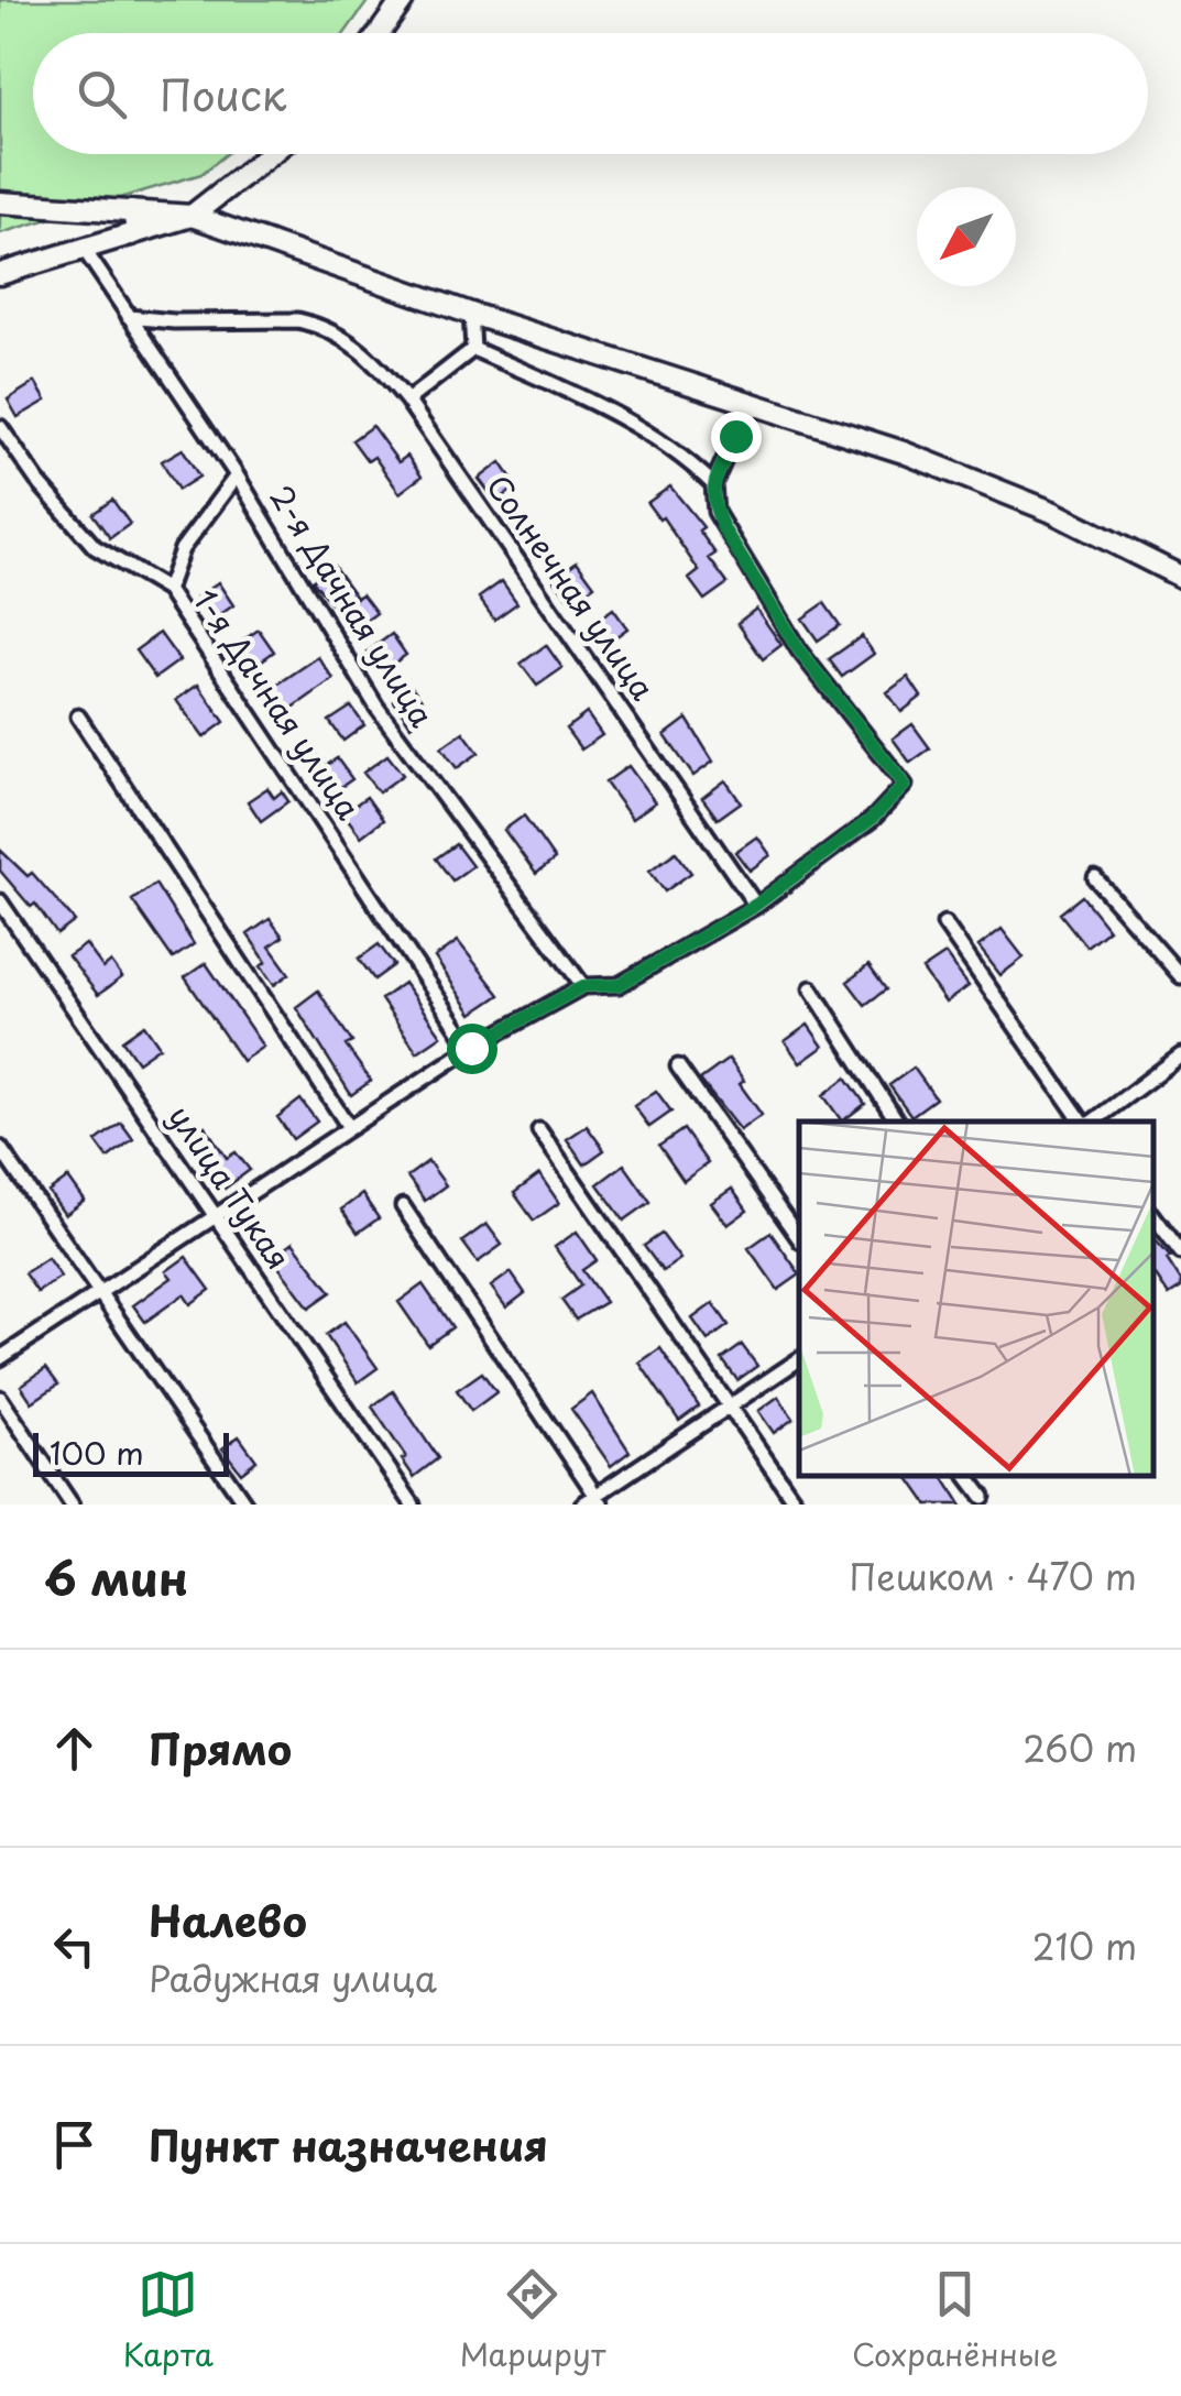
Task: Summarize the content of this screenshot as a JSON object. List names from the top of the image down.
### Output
{
  "streets": {
    "street": [
      "Солнечная улица",
      "2-я Дачная улица",
      "1-я Дачная улица",
      "улица Тукая"
    ]
  },
  "crossings": [
    ["Солнечная улица", "2-я Дачная улица"]
  ],
  "scale_bar": "100 m",
  "north": "bottom left",
  "page": {
    "search": "Поиск",
    "scale": "100 m",
    "heading": ["6 мин", "Пешком · 470 m"],
    "list": [
      ["Прямо", "260 m"],
      ["Налево", "Радужная улица", "210 m"],
      "Пункт назначения"
    ],
    "nav": ["Карта", "Маршрут", "Сохранённые"]
  }
}
